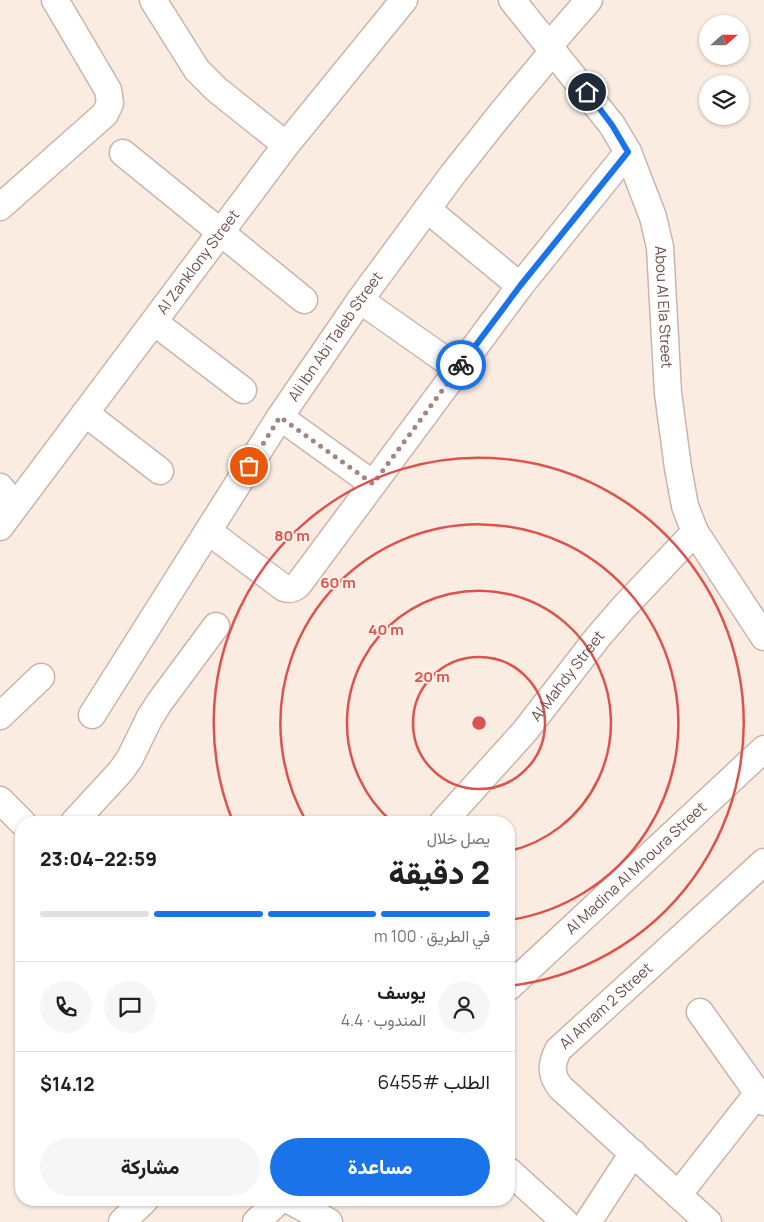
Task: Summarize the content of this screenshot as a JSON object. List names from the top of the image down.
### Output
{
  "streets": {
    "street": [
      "Al Zanklony Street",
      "Abou Al Ela Street",
      "Ali Ibn Abi Taleb Street",
      "Al Mahdy Street",
      "Al Madina Al Mnoura Street",
      "Al Ahram 2 Street"
    ]
  },
  "crossings": [
    ["Abou Al Ela Street", "Ali Ibn Abi Taleb Street"],
    ["Abou Al Ela Street", "Al Mahdy Street"]
  ],
  "north": "right",
  "page": {
    "heading": ["2 دقيقة", "يصل خلال", "22:59–23:04"],
    "panel": [
      "يوسف",
      "المندوب · 4.4",
      "الطلب #6455",
      "$14.12"
    ],
    "bar": "في الطريق · 100 m",
    "buttons": ["مساعدة", "مشاركة"]
  },
  "rings": [
    "80 m",
    "60 m",
    "40 m",
    "20 m"
  ]
}
